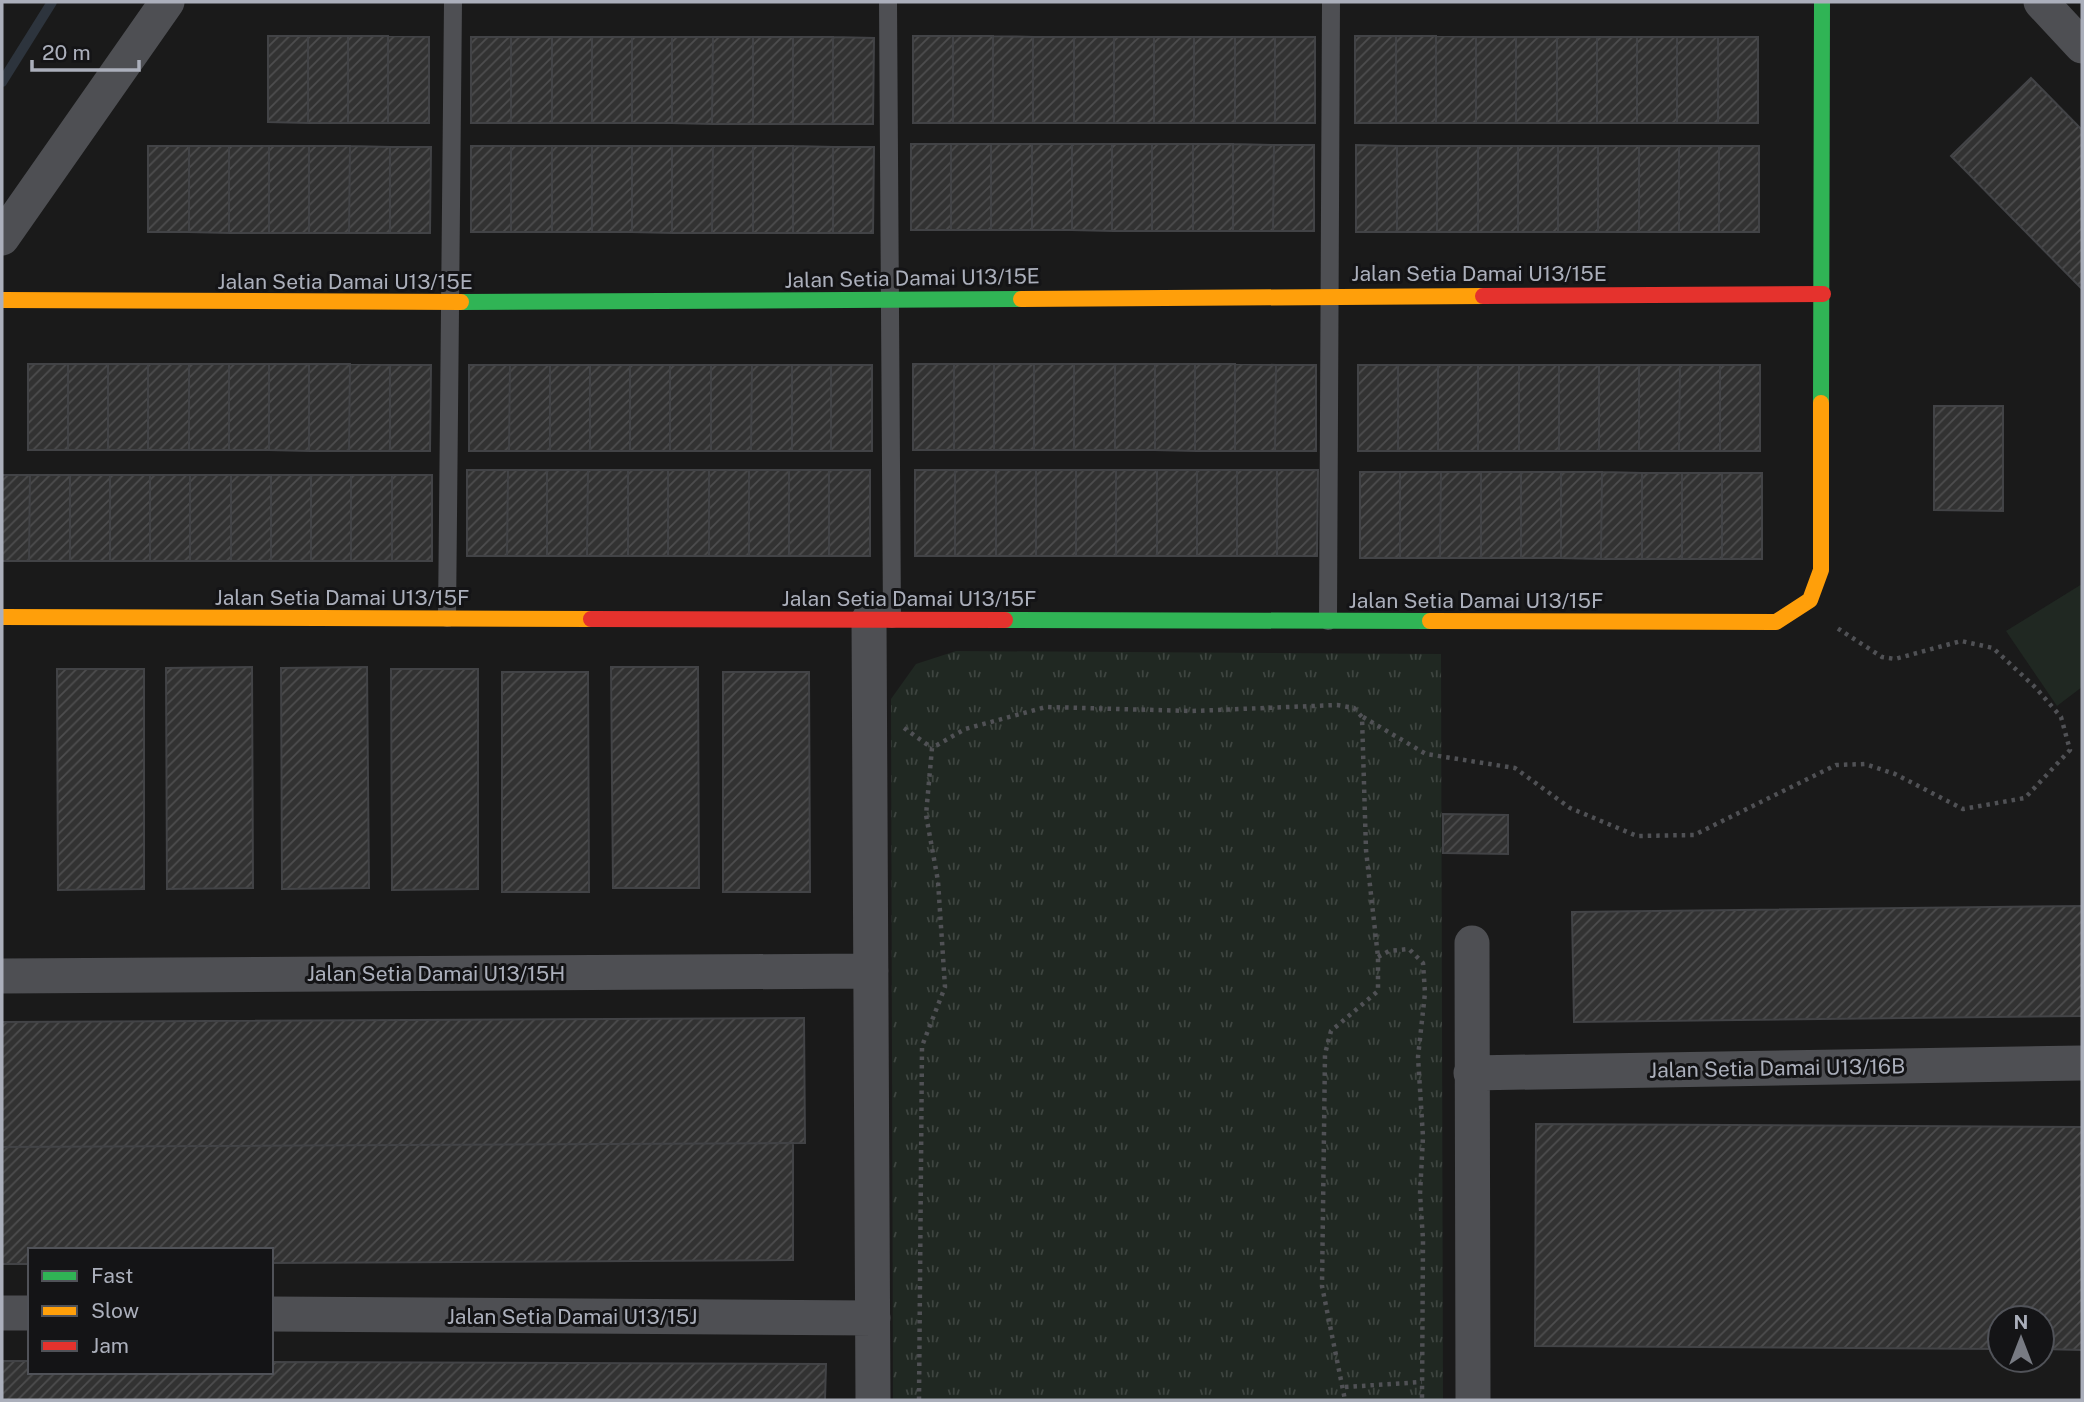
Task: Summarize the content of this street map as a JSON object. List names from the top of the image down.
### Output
{
  "streets": {
    "street": [
      "Jalan Setia Damai U13/15E",
      "Jalan Setia Damai U13/15F",
      "Jalan Setia Damai U13/15H",
      "Jalan Setia Damai U13/16B",
      "Jalan Setia Damai U13/15J"
    ]
  },
  "legend": ["Fast", "Slow", "Jam"],
  "scale_bar": "20 m",
  "north": "top"
}
